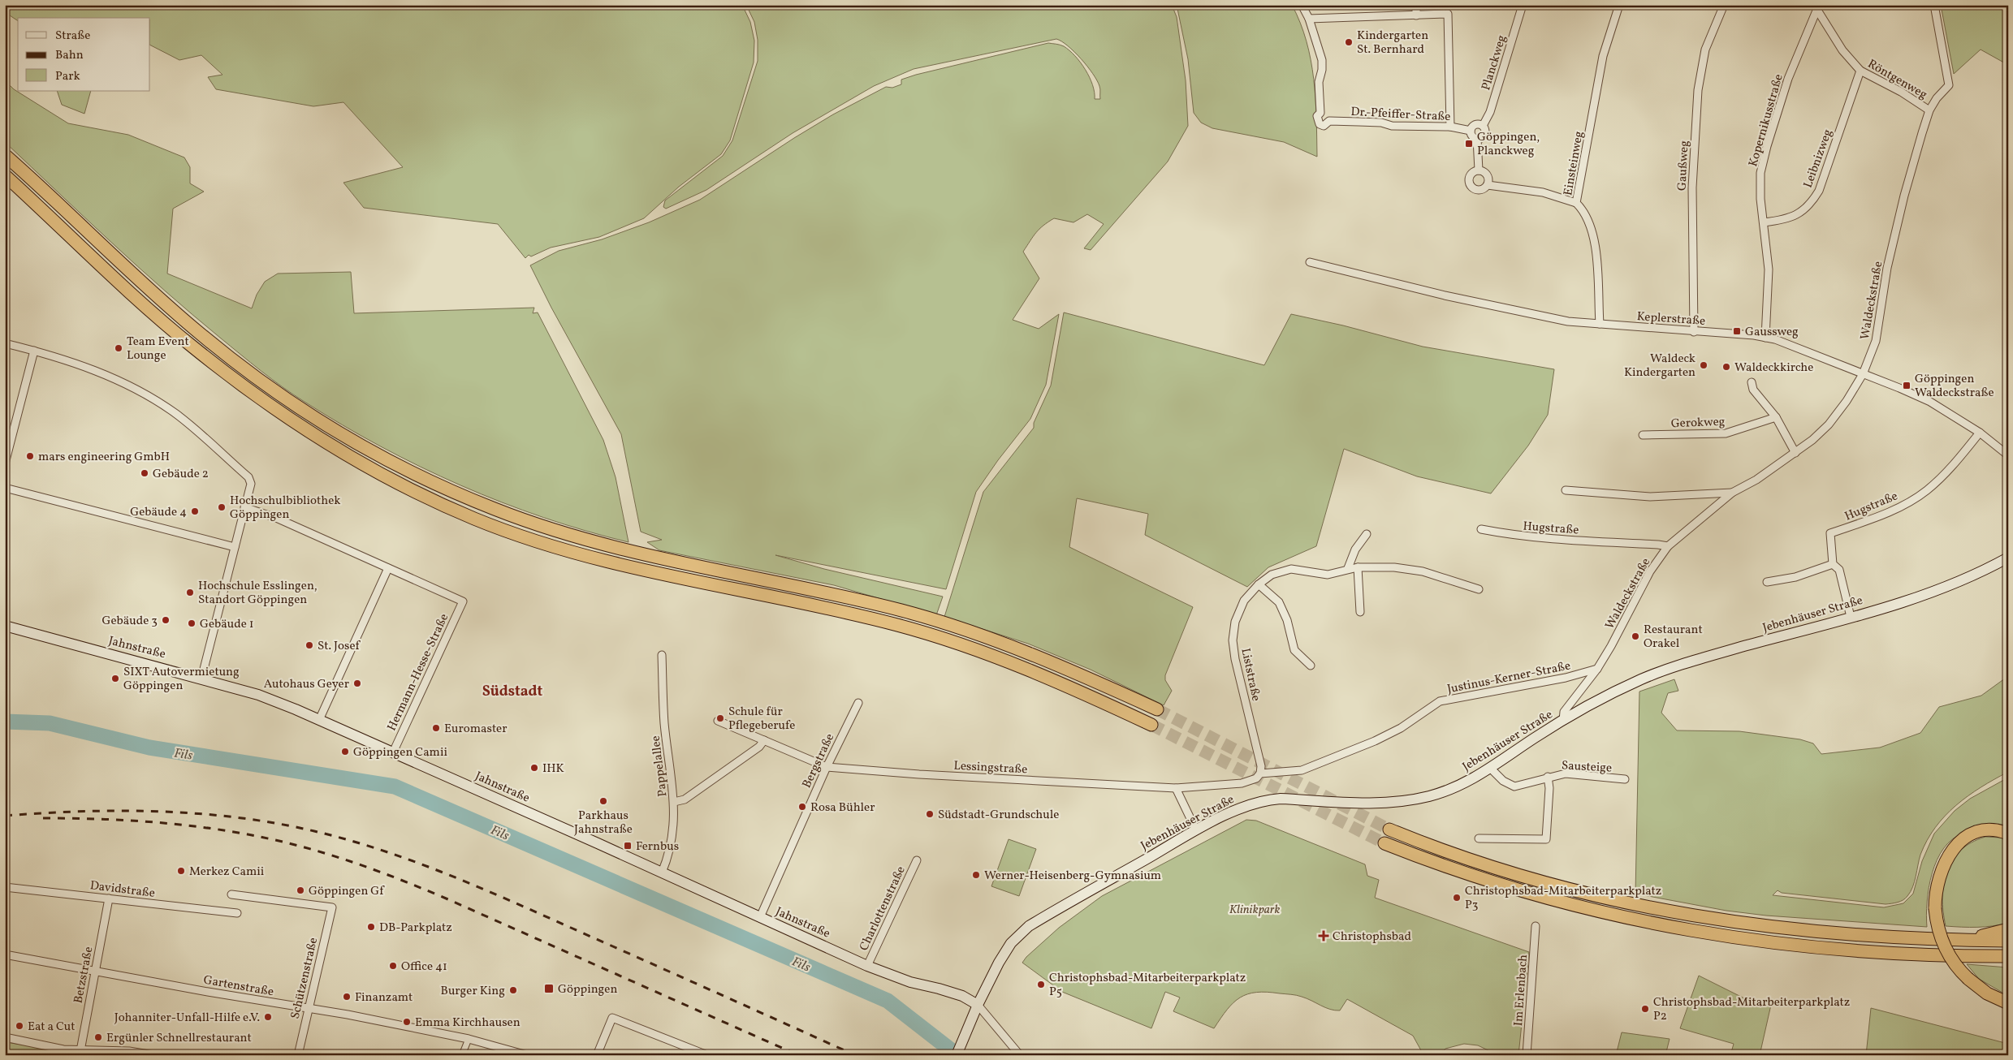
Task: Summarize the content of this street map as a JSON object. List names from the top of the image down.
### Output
{
  "streets": {
    "main road": ["Jebenhäuser Straße", "Jahnstraße"],
    "street": [
      "Planckweg",
      "Röntgenweg",
      "Dr.-Pfeiffer-Straße",
      "Kopernikusstraße",
      "Leibnizweg",
      "Einsteinweg",
      "Gaußweg",
      "Waldeckstraße",
      "Keplerstraße",
      "Gerokweg",
      "Hugstraße",
      "Hermann-Hesse-Straße",
      "Liststraße",
      "Justinus-Kerner-Straße",
      "Bergstraße",
      "Pappelallee",
      "Sausteige",
      "Lessingstraße",
      "Davidstraße",
      "Charlottenstraße",
      "Betzstraße",
      "Schützenstraße",
      "Gartenstraße",
      "Im Erlenbach"
    ]
  },
  "crossings": [
    ["Planckweg", "Dr.-Pfeiffer-Straße"],
    ["Röntgenweg", "Kopernikusstraße"],
    ["Röntgenweg", "Leibnizweg"],
    ["Röntgenweg", "Waldeckstraße"],
    ["Kopernikusstraße", "Leibnizweg"],
    ["Kopernikusstraße", "Keplerstraße"],
    ["Einsteinweg", "Keplerstraße"],
    ["Gaußweg", "Keplerstraße"],
    ["Waldeckstraße", "Keplerstraße"],
    ["Waldeckstraße", "Hugstraße"],
    ["Waldeckstraße", "Jebenhäuser Straße"],
    ["Waldeckstraße", "Justinus-Kerner-Straße"],
    ["Keplerstraße", "Hugstraße"],
    ["Hugstraße", "Jebenhäuser Straße"],
    ["Jebenhäuser Straße", "Jahnstraße"],
    ["Jebenhäuser Straße", "Sausteige"],
    ["Jahnstraße", "Hermann-Hesse-Straße"],
    ["Jahnstraße", "Bergstraße"],
    ["Jahnstraße", "Pappelallee"],
    ["Jahnstraße", "Charlottenstraße"],
    ["Liststraße", "Justinus-Kerner-Straße"],
    ["Justinus-Kerner-Straße", "Lessingstraße"],
    ["Bergstraße", "Lessingstraße"],
    ["Davidstraße", "Betzstraße"],
    ["Betzstraße", "Gartenstraße"],
    ["Schützenstraße", "Gartenstraße"]
  ],
  "districts": ["Südstadt"],
  "water": ["Fils"],
  "parks": ["Klinikpark"],
  "places": {
    "other": [
      "Kindergarten St. Bernhard",
      "Team Event Lounge",
      "Waldeck Kindergarten",
      "Waldeckkirche",
      "mars engineering GmbH",
      "Gebäude 2",
      "Hochschulbibliothek Göppingen",
      "Gebäude 4",
      "Hochschule Esslingen, Standort Göppingen",
      "Gebäude 3",
      "Gebäude 1",
      "Restaurant Orakel",
      "St. Josef",
      "SIXT Autovermietung Göppingen",
      "Autohaus Geyer",
      "Schule für Pflegeberufe",
      "Euromaster",
      "Göppingen Camii",
      "IHK",
      "Parkhaus Jahnstraße",
      "Rosa Bühler",
      "Südstadt-Grundschule",
      "Merkez Camii",
      "Werner-Heisenberg-Gymnasium",
      "Göppingen Gf",
      "Christophsbad-Mitarbeiterparkplatz P3",
      "DB-Parkplatz",
      "Office 41",
      "Christophsbad-Mitarbeiterparkplatz P5",
      "Burger King",
      "Finanzamt",
      "Christophsbad-Mitarbeiterparkplatz P2",
      "Johanniter-Unfall-Hilfe e.V.",
      "Emma Kirchhausen",
      "Eat a Cut",
      "Ergünler Schnellrestaurant"
    ],
    "transit": [
      "Göppingen, Planckweg",
      "Gaussweg",
      "Göppingen Waldeckstraße",
      "Fernbus",
      "Göppingen"
    ],
    "health": ["Christophsbad"]
  },
  "legend": ["Straße", "Bahn", "Park"]
}
